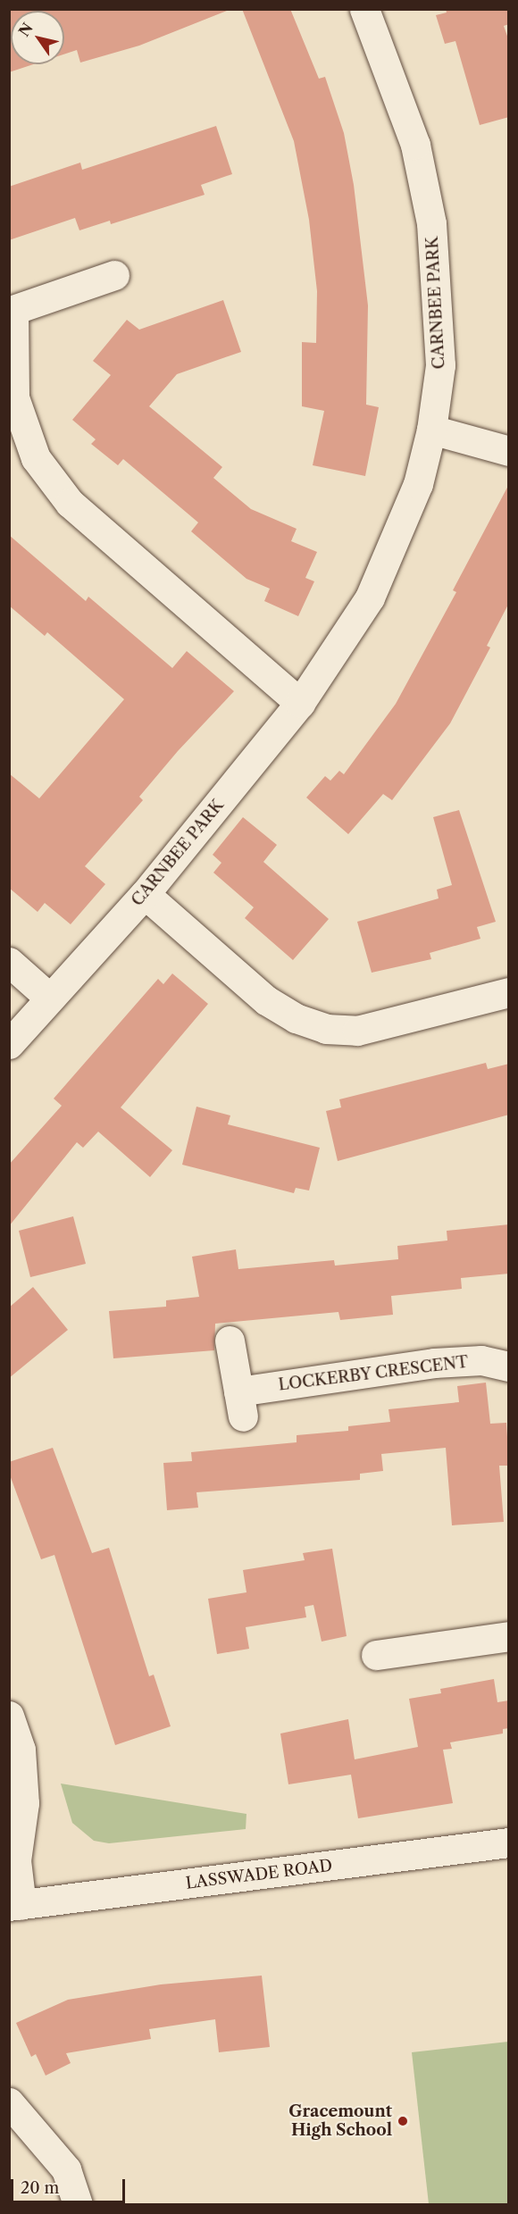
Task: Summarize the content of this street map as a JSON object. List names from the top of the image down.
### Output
{
  "streets": {
    "street": ["CARNBEE PARK", "LOCKERBY CRESCENT", "LASSWADE ROAD"]
  },
  "places": ["Gracemount High School"],
  "scale_bar": "20 m",
  "north": "top left"
}
